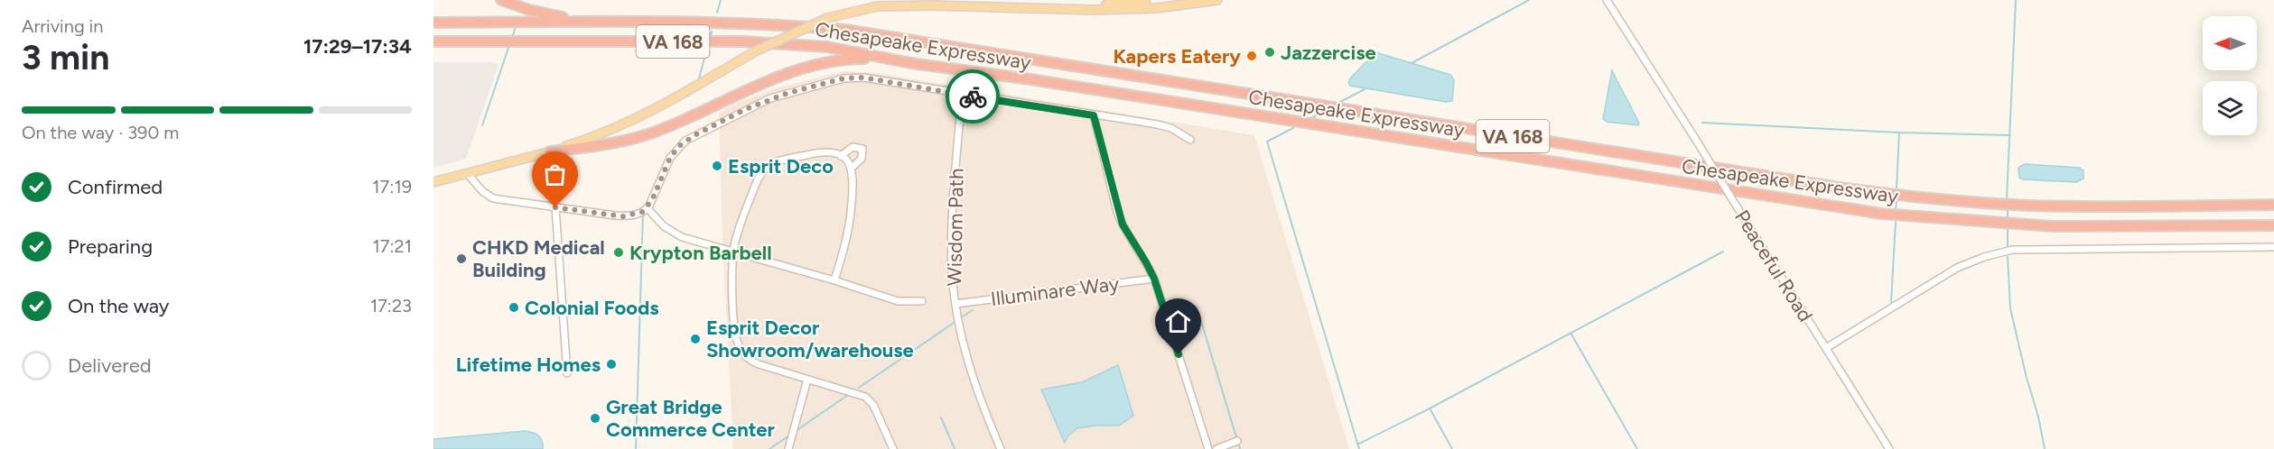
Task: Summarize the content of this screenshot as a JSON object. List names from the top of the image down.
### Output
{
  "streets": {
    "highway": ["VA 168", "Chesapeake Expressway"],
    "street": ["Wisdom Path", "Peaceful Road", "Illuminare Way"]
  },
  "crossings": [
    ["Wisdom Path", "Illuminare Way"]
  ],
  "places": [
    "Jazzercise",
    "Kapers Eatery",
    "Esprit Deco",
    "Krypton Barbell",
    "CHKD Medical Building",
    "Colonial Foods",
    "Esprit Decor Showroom/warehouse",
    "Lifetime Homes",
    "Great Bridge Commerce Center"
  ],
  "north": "left",
  "page": {
    "heading": ["3 min", "Arriving in", "17:29–17:34"],
    "bar": "On the way · 390 m",
    "list": [
      ["Confirmed", "17:19"],
      ["Preparing", "17:21"],
      ["On the way", "17:23"],
      "Delivered"
    ]
  }
}
